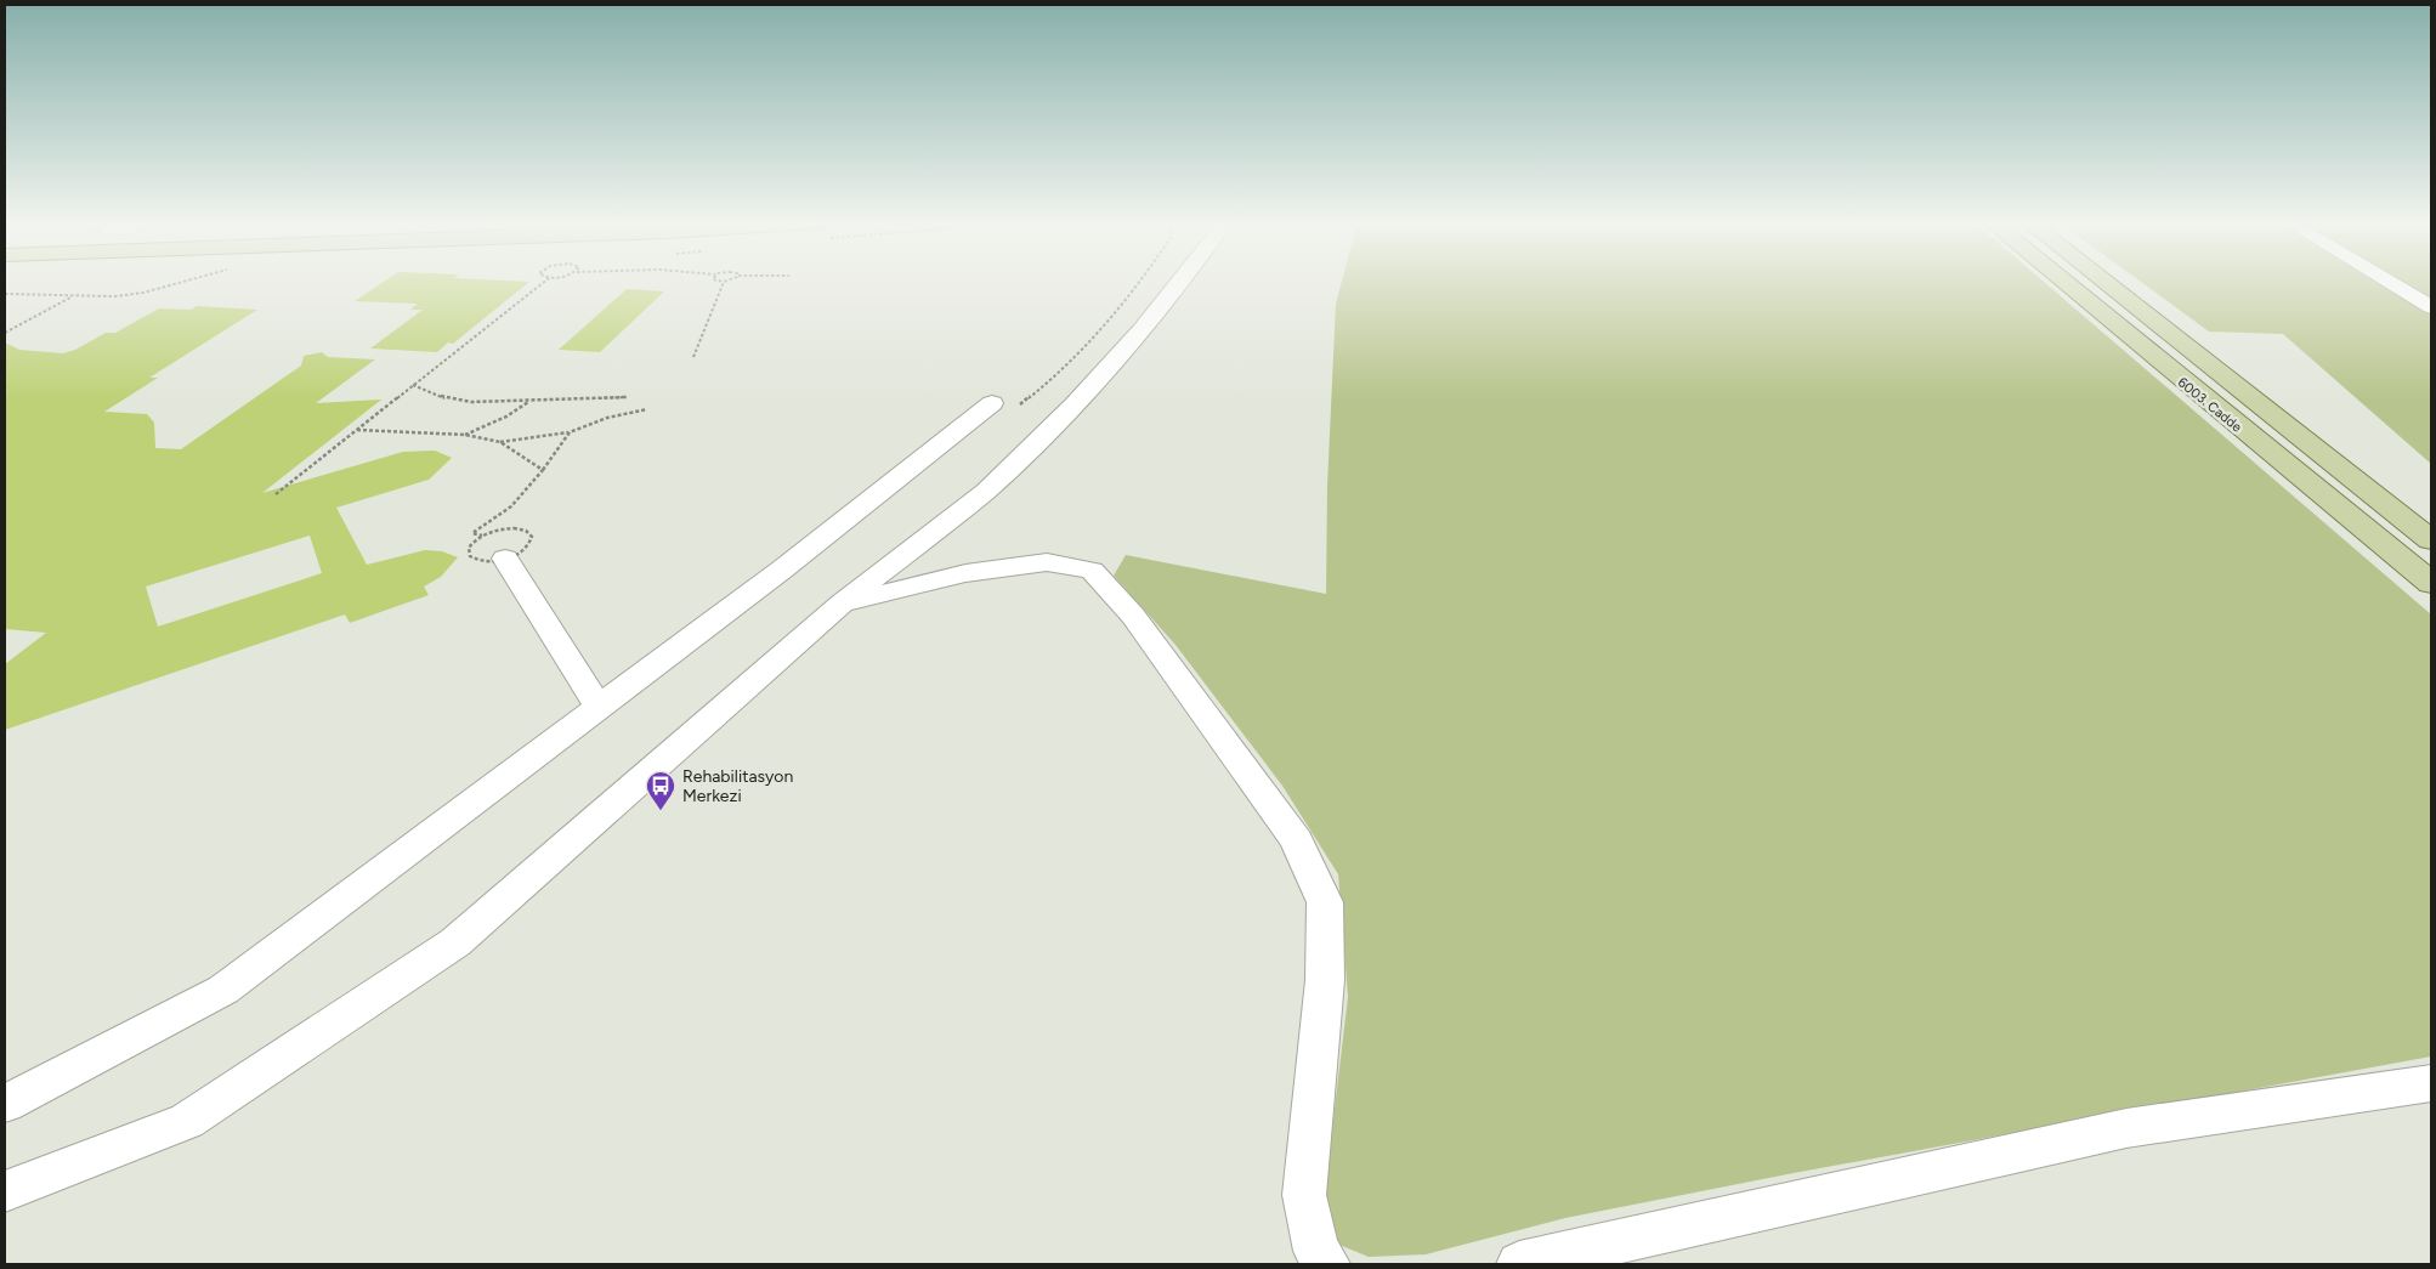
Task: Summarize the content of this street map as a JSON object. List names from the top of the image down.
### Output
{
  "streets": {
    "main road": ["6003. Cadde"]
  },
  "places": {
    "bus stop": ["Rehabilitasyon Merkezi"]
  }
}
